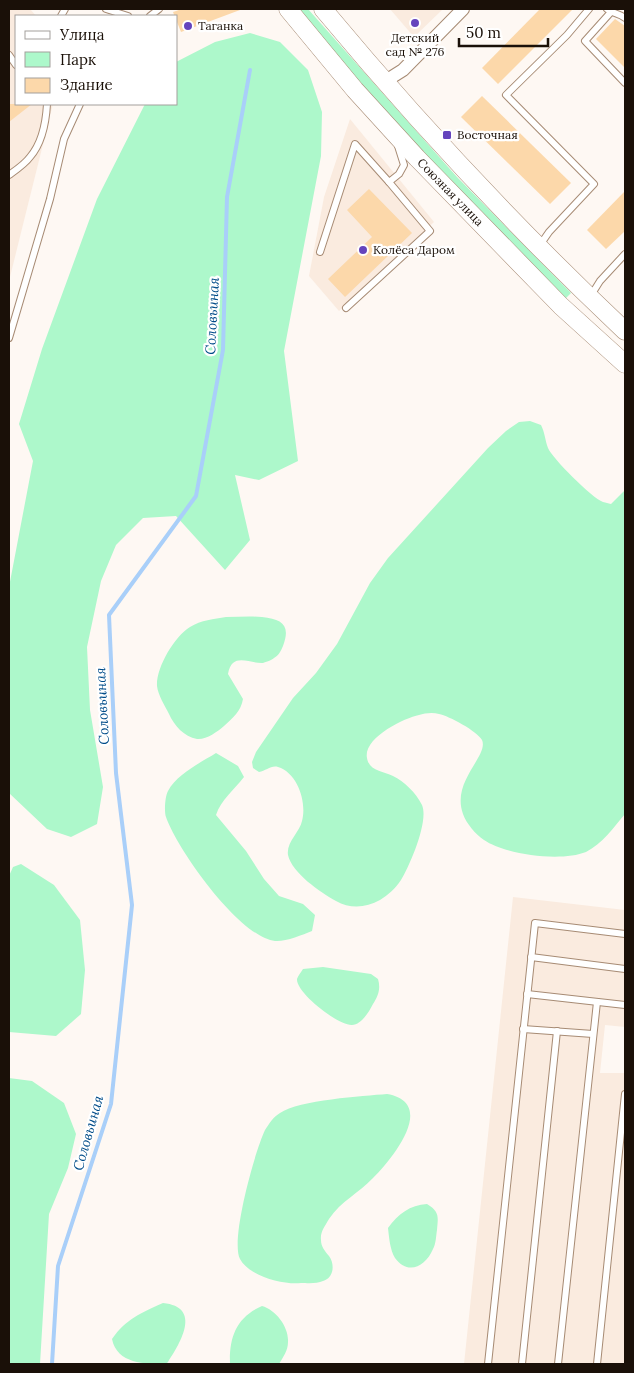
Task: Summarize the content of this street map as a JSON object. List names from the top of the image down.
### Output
{
  "streets": {
    "main road": ["Союзная улица"]
  },
  "water": ["Соловьиная"],
  "places": {
    "other": ["Детский сад № 276", "Таганка", "Колёса Даром"],
    "transit": ["Восточная"]
  },
  "legend": ["Улица", "Парк", "Здание"],
  "scale_bar": "50 m"
}
